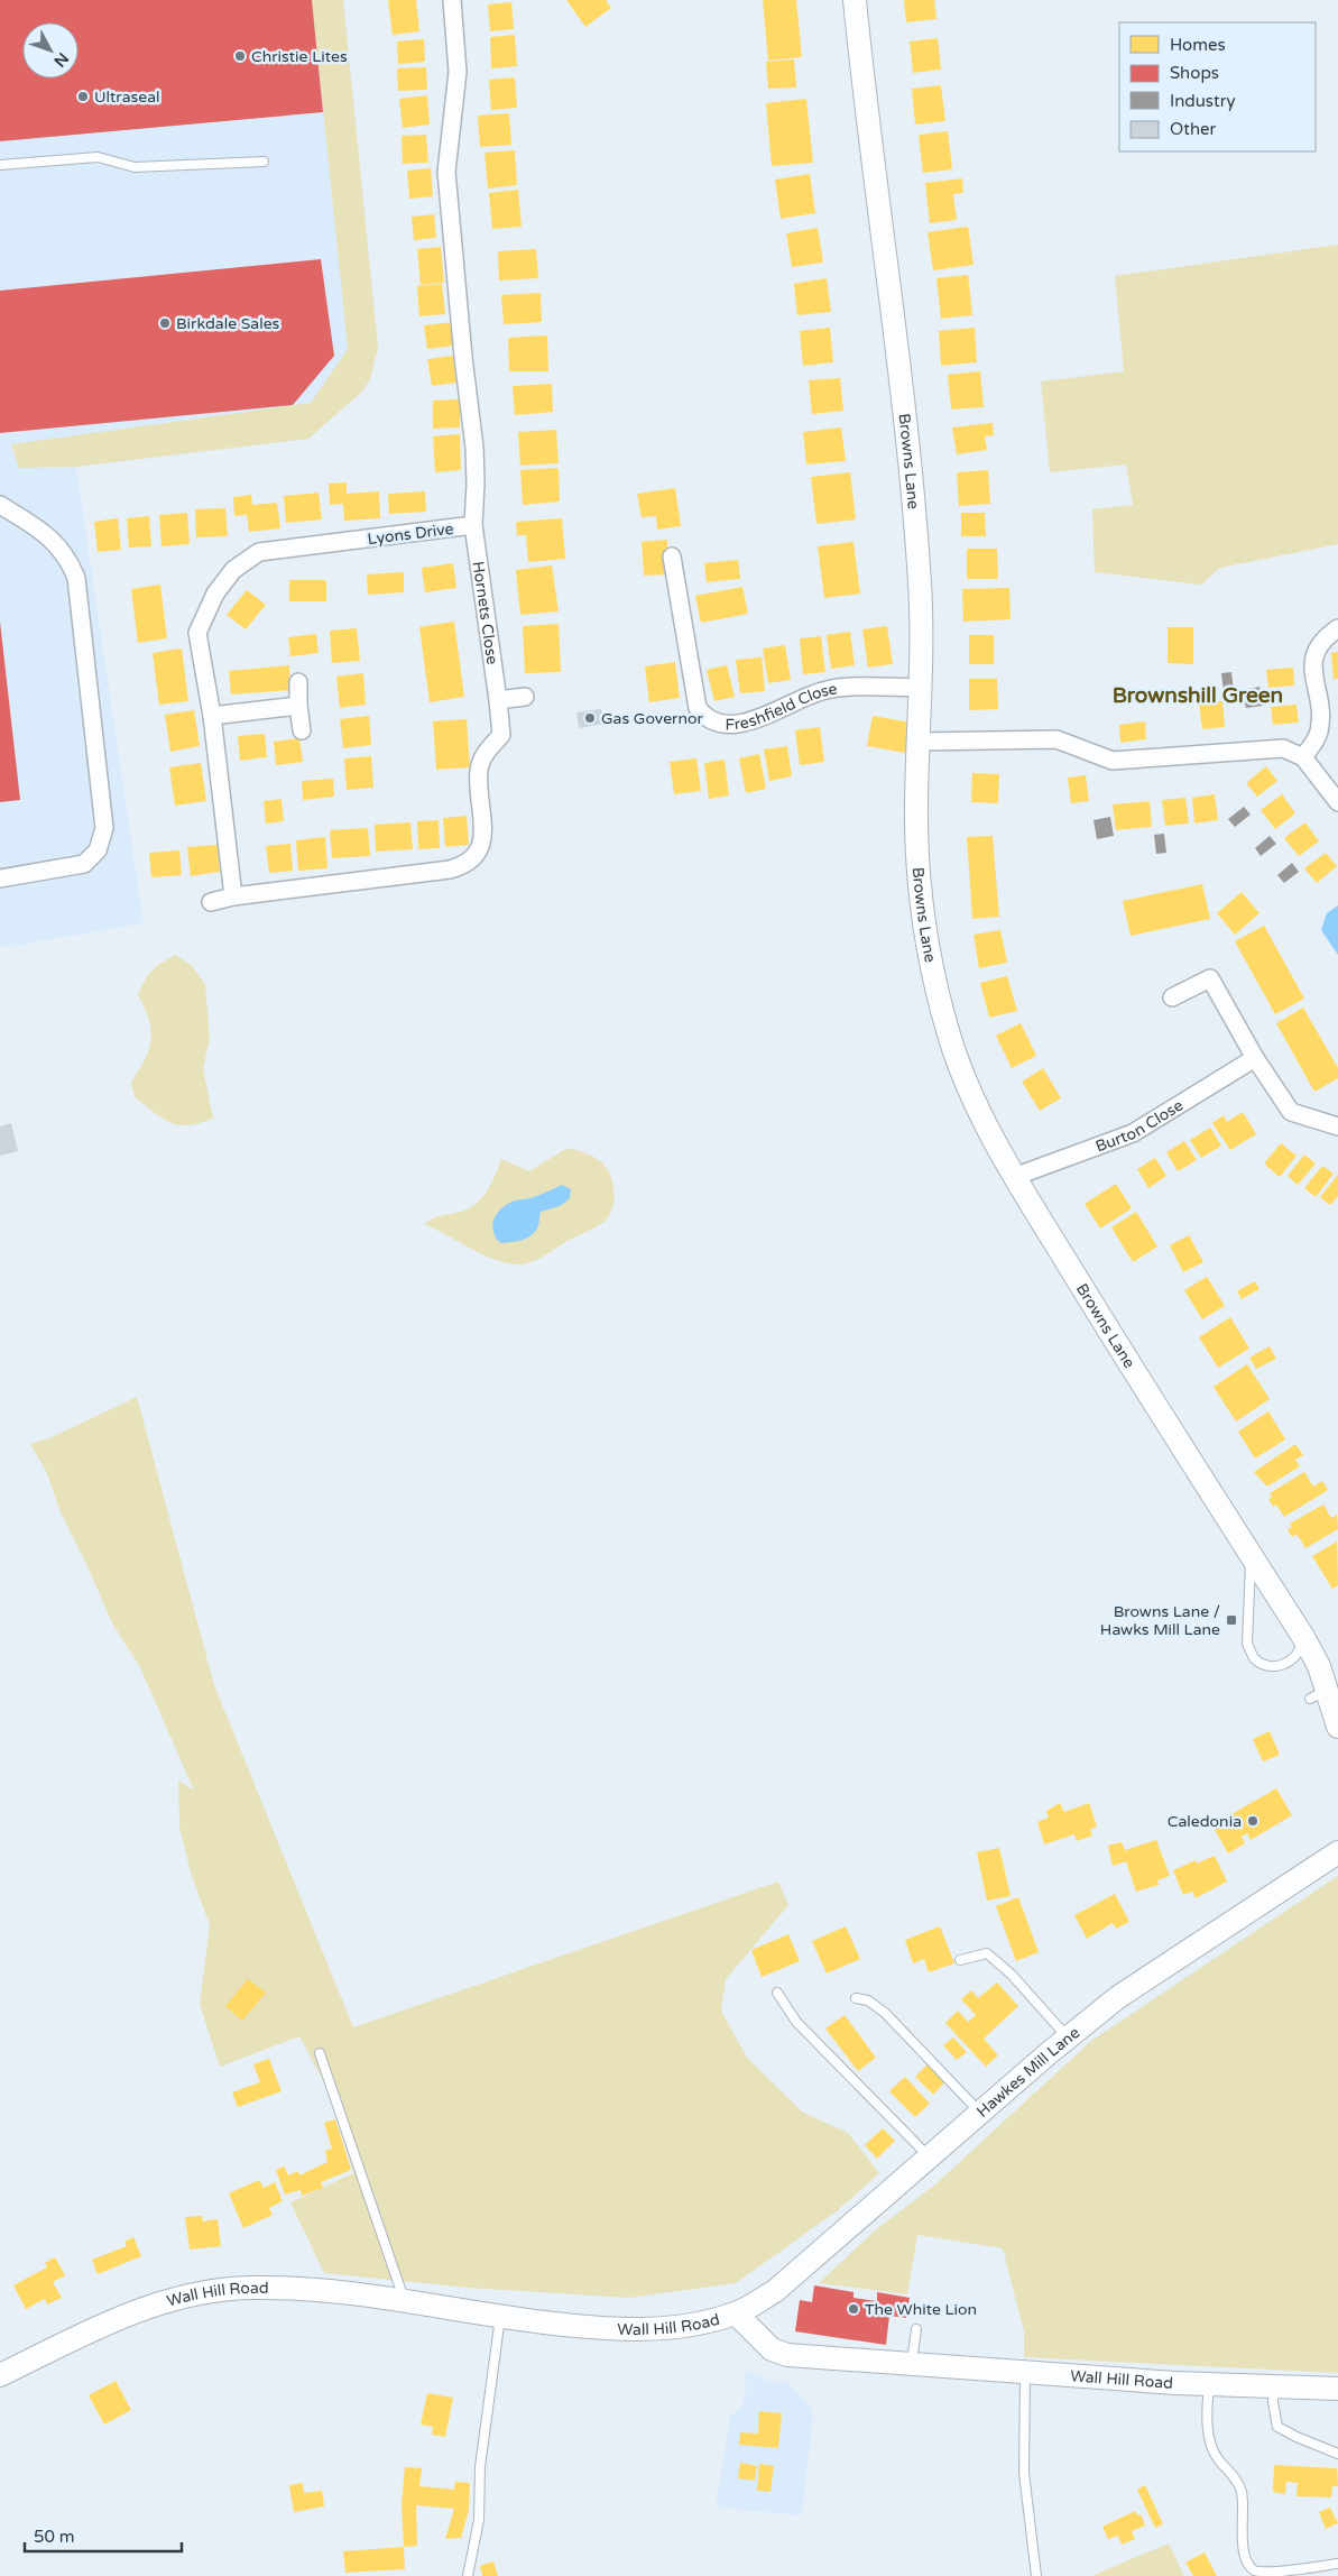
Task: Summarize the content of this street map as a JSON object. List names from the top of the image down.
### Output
{
  "streets": {
    "street": [
      "Browns Lane",
      "Lyons Drive",
      "Hornets Close",
      "Freshfield Close",
      "Burton Close",
      "Hawkes Mill Lane",
      "Wall Hill Road"
    ]
  },
  "crossings": [
    ["Browns Lane", "Freshfield Close"],
    ["Browns Lane", "Burton Close"],
    ["Lyons Drive", "Hornets Close"],
    ["Hawkes Mill Lane", "Wall Hill Road"]
  ],
  "districts": ["Brownshill Green"],
  "places": {
    "other": [
      "Christie Lites",
      "Ultraseal",
      "Birkdale Sales",
      "Gas Governor",
      "Caledonia",
      "The White Lion"
    ],
    "transit": ["Browns Lane / Hawks Mill Lane"]
  },
  "legend": [
    "Homes",
    "Shops",
    "Industry",
    "Other"
  ],
  "scale_bar": "50 m",
  "north": "bottom right"
}
